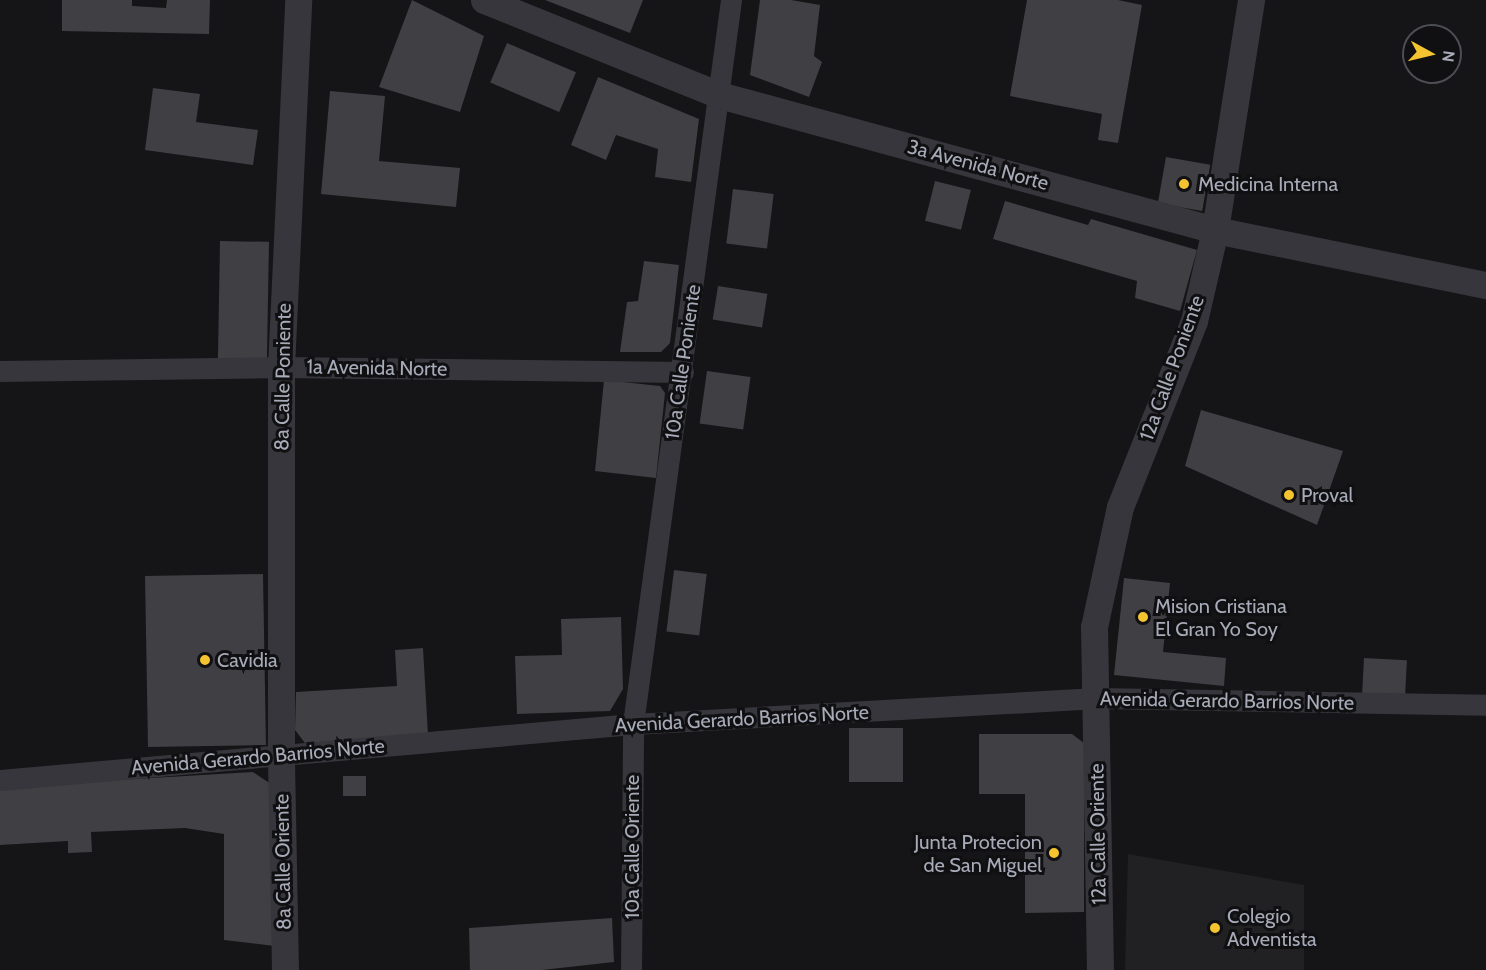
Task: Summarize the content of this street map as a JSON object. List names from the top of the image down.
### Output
{
  "streets": {
    "street": [
      "3a Avenida Norte",
      "10a Calle Poniente",
      "1a Avenida Norte",
      "12a Calle Poniente",
      "8a Calle Poniente",
      "Avenida Gerardo Barrios Norte",
      "12a Calle Oriente",
      "10a Calle Oriente",
      "8a Calle Oriente"
    ]
  },
  "crossings": [
    ["3a Avenida Norte", "10a Calle Poniente"],
    ["3a Avenida Norte", "12a Calle Poniente"],
    ["10a Calle Poniente", "1a Avenida Norte"],
    ["10a Calle Poniente", "Avenida Gerardo Barrios Norte"],
    ["10a Calle Poniente", "10a Calle Oriente"],
    ["1a Avenida Norte", "8a Calle Poniente"],
    ["12a Calle Poniente", "Avenida Gerardo Barrios Norte"],
    ["12a Calle Poniente", "12a Calle Oriente"],
    ["8a Calle Poniente", "Avenida Gerardo Barrios Norte"],
    ["8a Calle Poniente", "8a Calle Oriente"],
    ["Avenida Gerardo Barrios Norte", "12a Calle Oriente"],
    ["Avenida Gerardo Barrios Norte", "10a Calle Oriente"],
    ["Avenida Gerardo Barrios Norte", "8a Calle Oriente"]
  ],
  "places": [
    "Medicina Interna",
    "Proval",
    "Mision Cristiana El Gran Yo Soy",
    "Cavidia",
    "Junta Protecion de San Miguel",
    "Colegio Adventista"
  ],
  "north": "right"
}
